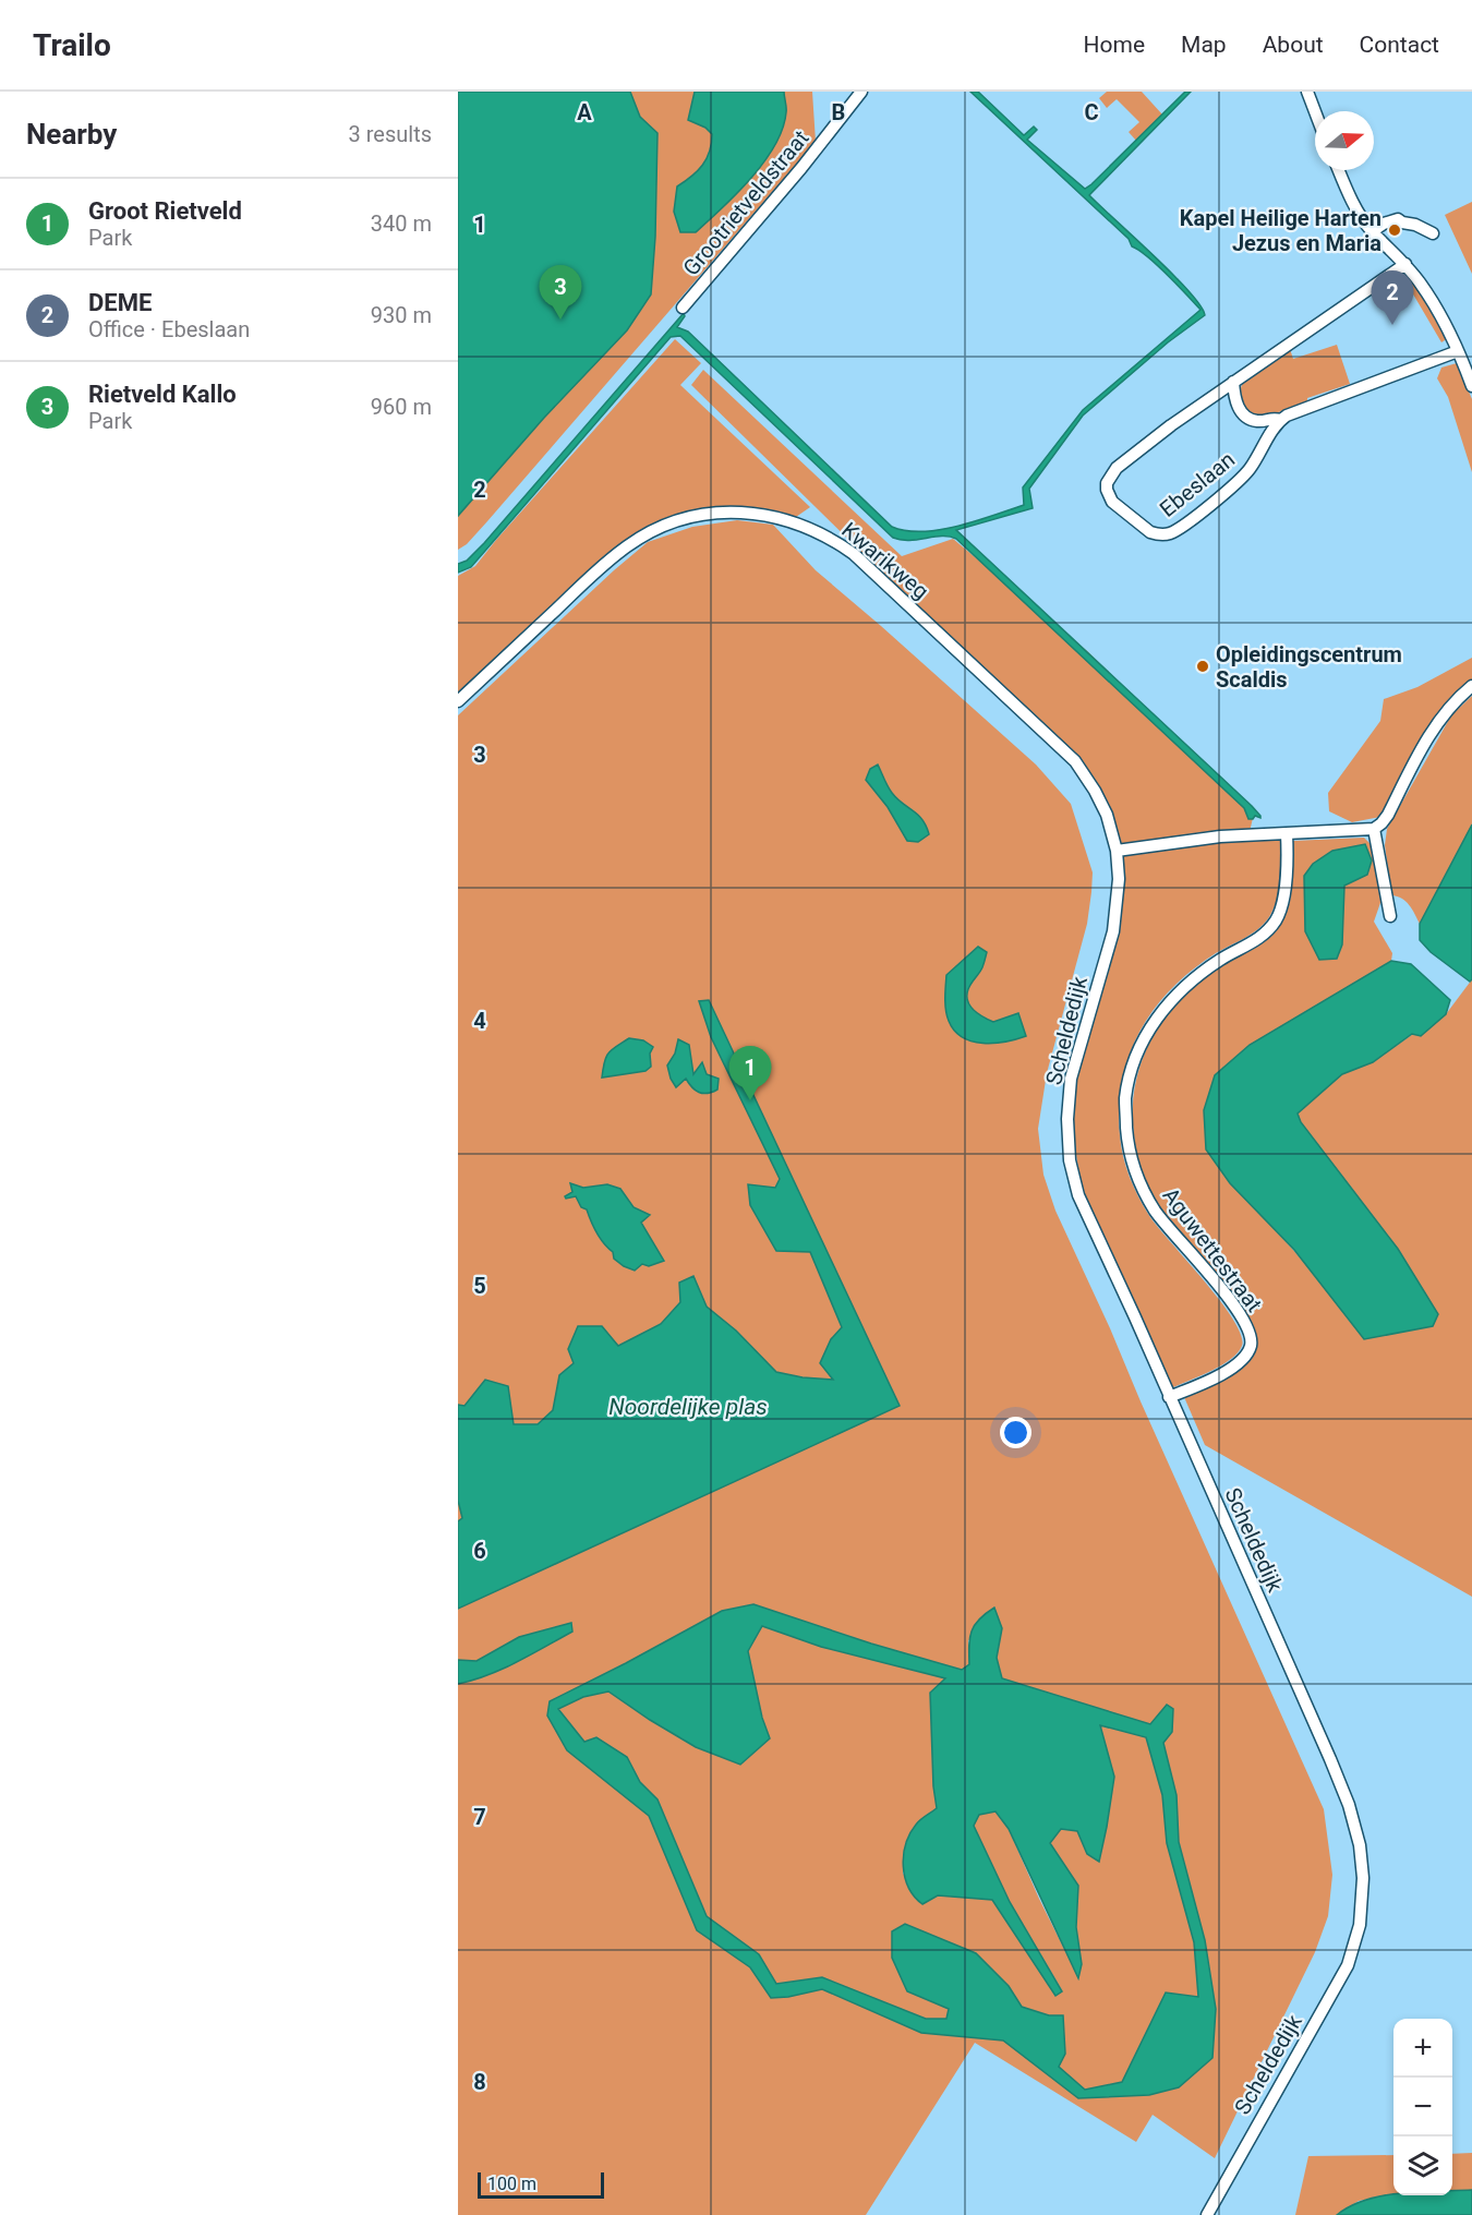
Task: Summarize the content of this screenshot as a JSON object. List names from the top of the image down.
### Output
{
  "streets": {
    "street": [
      "Grootrietveldstraat",
      "Ebeslaan",
      "Kwarikweg",
      "Scheldedijk",
      "Aguwettestraat"
    ]
  },
  "crossings": [
    ["Kwarikweg", "Scheldedijk"],
    ["Scheldedijk", "Aguwettestraat"]
  ],
  "water": ["Noordelijke plas"],
  "places": ["Kapel Heilige Harten Jezus en Maria", "Opleidingscentrum Scaldis"],
  "scale_bar": "100 m",
  "north": "right",
  "page": {
    "header": "Trailo",
    "nav": [
      "Home",
      "Map",
      "About",
      "Contact"
    ],
    "heading": ["Nearby", "3 results"],
    "list": [
      {
        "mark": "1",
        "name": "Groot Rietveld",
        "note": "Park",
        "value": "340 m"
      },
      {
        "mark": "2",
        "name": "DEME",
        "note": "Office · Ebeslaan",
        "value": "930 m"
      },
      {
        "mark": "3",
        "name": "Rietveld Kallo",
        "note": "Park",
        "value": "960 m"
      }
    ],
    "pins": ["3", "2", "1"],
    "map_buttons": ["+", "−"],
    "scale": "100 m"
  },
  "grid": {
    "columns": ["A", "B", "C"],
    "rows": [
      "1",
      "2",
      "3",
      "4",
      "5",
      "6",
      "7",
      "8"
    ]
  }
}
